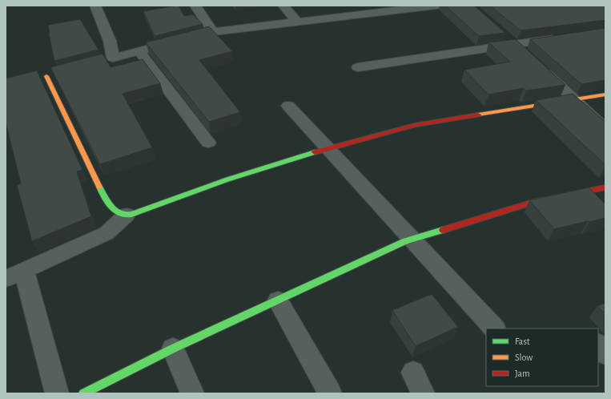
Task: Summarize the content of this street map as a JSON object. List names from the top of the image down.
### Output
{
  "legend": ["Fast", "Slow", "Jam"]
}
